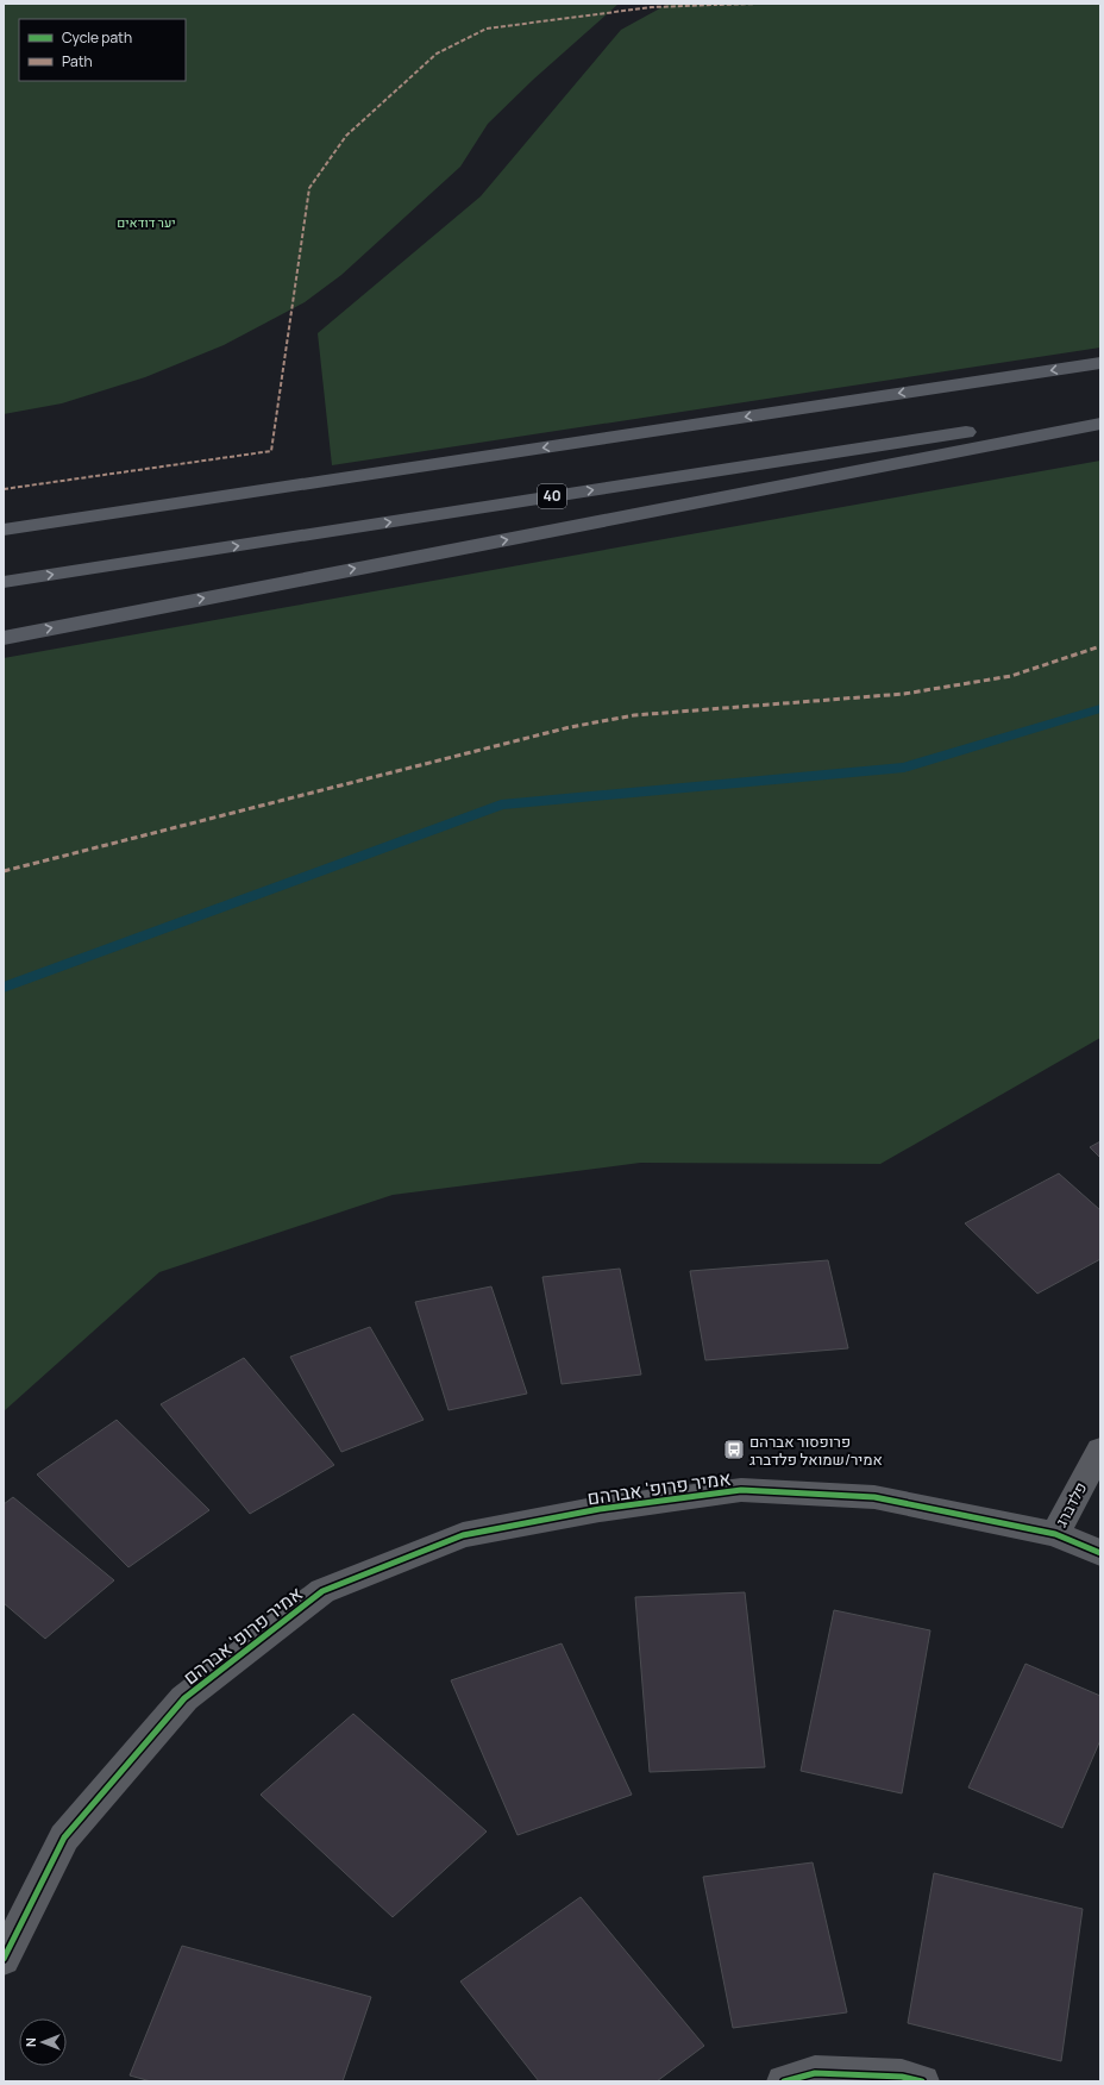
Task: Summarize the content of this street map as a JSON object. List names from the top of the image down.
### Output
{
  "streets": {
    "highway": ["40"],
    "street": ["אמיר פרופ' אברהם", "פלדברג"]
  },
  "crossings": [
    ["אמיר פרופ' אברהם", "פלדברג"]
  ],
  "parks": ["יער דודאים"],
  "places": {
    "bus stop": ["פרופסור אברהם אמיר/שמואל פלדברג"]
  },
  "legend": ["Cycle path", "Path"],
  "north": "left"
}
